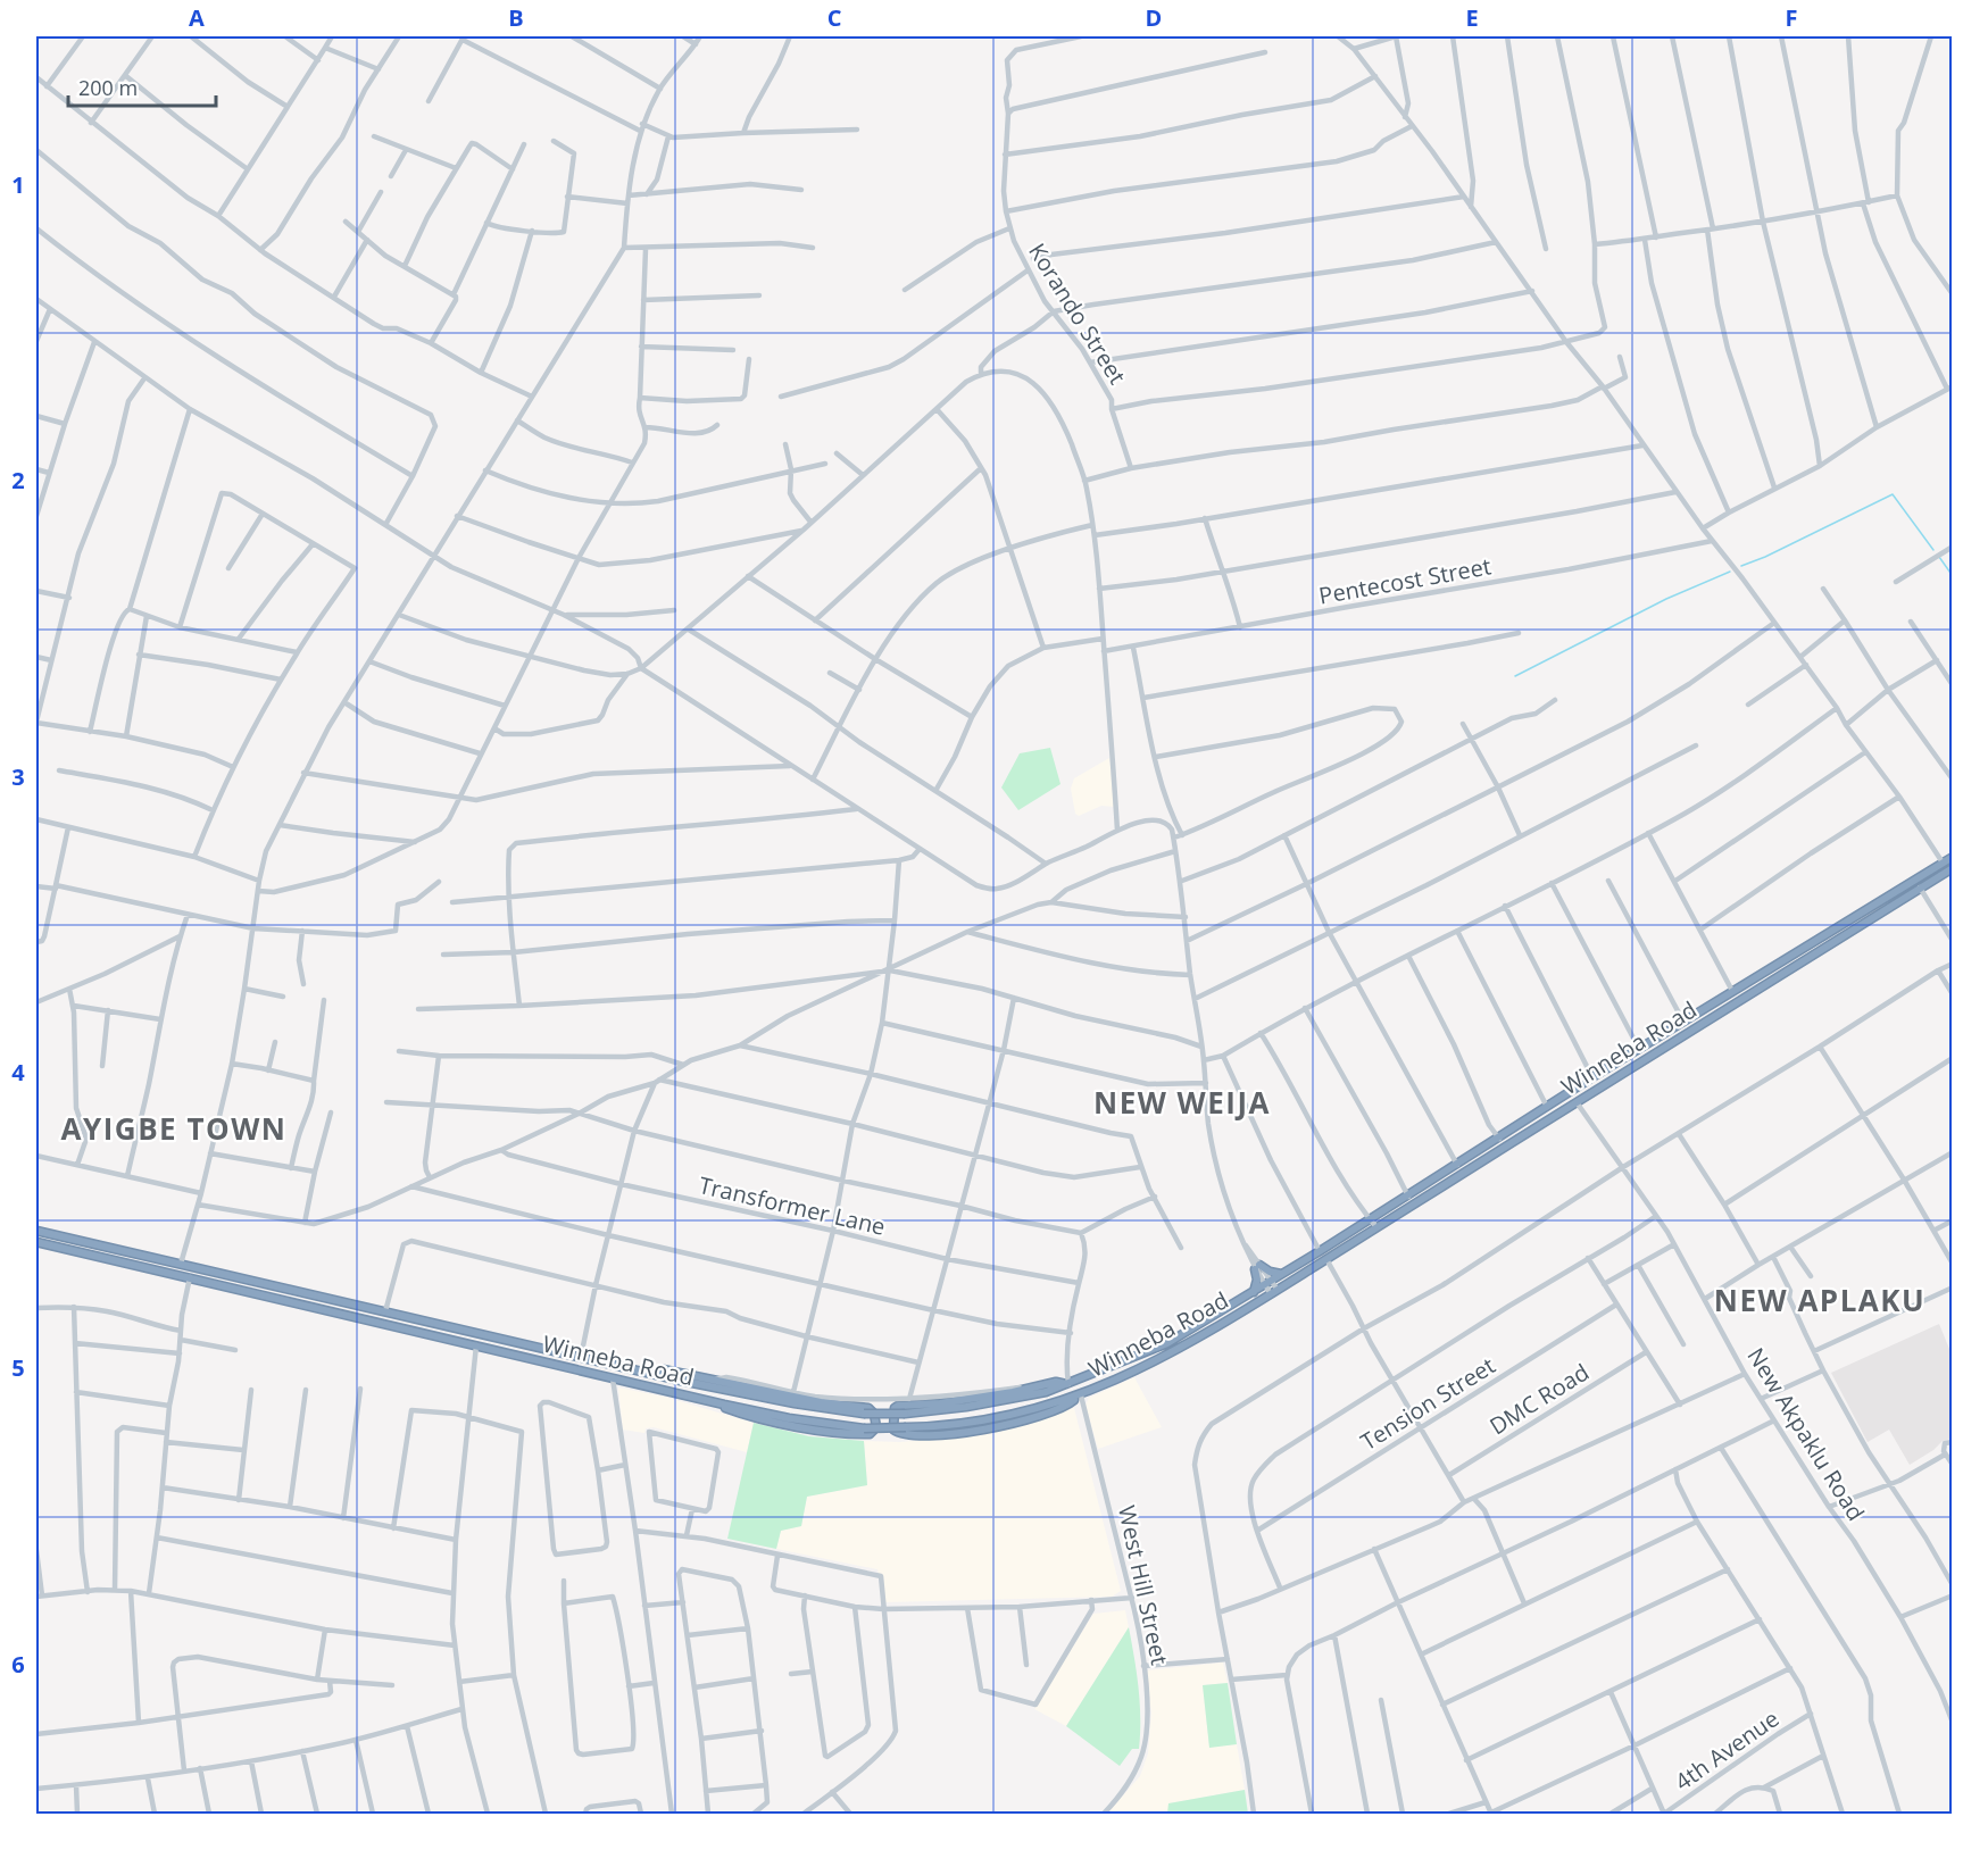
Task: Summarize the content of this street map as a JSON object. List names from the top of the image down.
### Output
{
  "streets": {
    "highway": ["Winneba Road"],
    "street": [
      "Korando Street",
      "Pentecost Street",
      "Transformer Lane",
      "DMC Road",
      "Tension Street",
      "New Akpaklu Road",
      "West Hill Street",
      "4th Avenue"
    ]
  },
  "crossings": [
    ["Winneba Road", "New Akpaklu Road"],
    ["Winneba Road", "West Hill Street"]
  ],
  "districts": ["NEW WEIJA", "AYIGBE TOWN", "NEW APLAKU"],
  "scale_bar": "200 m",
  "grid": {
    "columns": [
      "A",
      "B",
      "C",
      "D",
      "E",
      "F"
    ],
    "rows": [
      "1",
      "2",
      "3",
      "4",
      "5",
      "6"
    ]
  }
}
